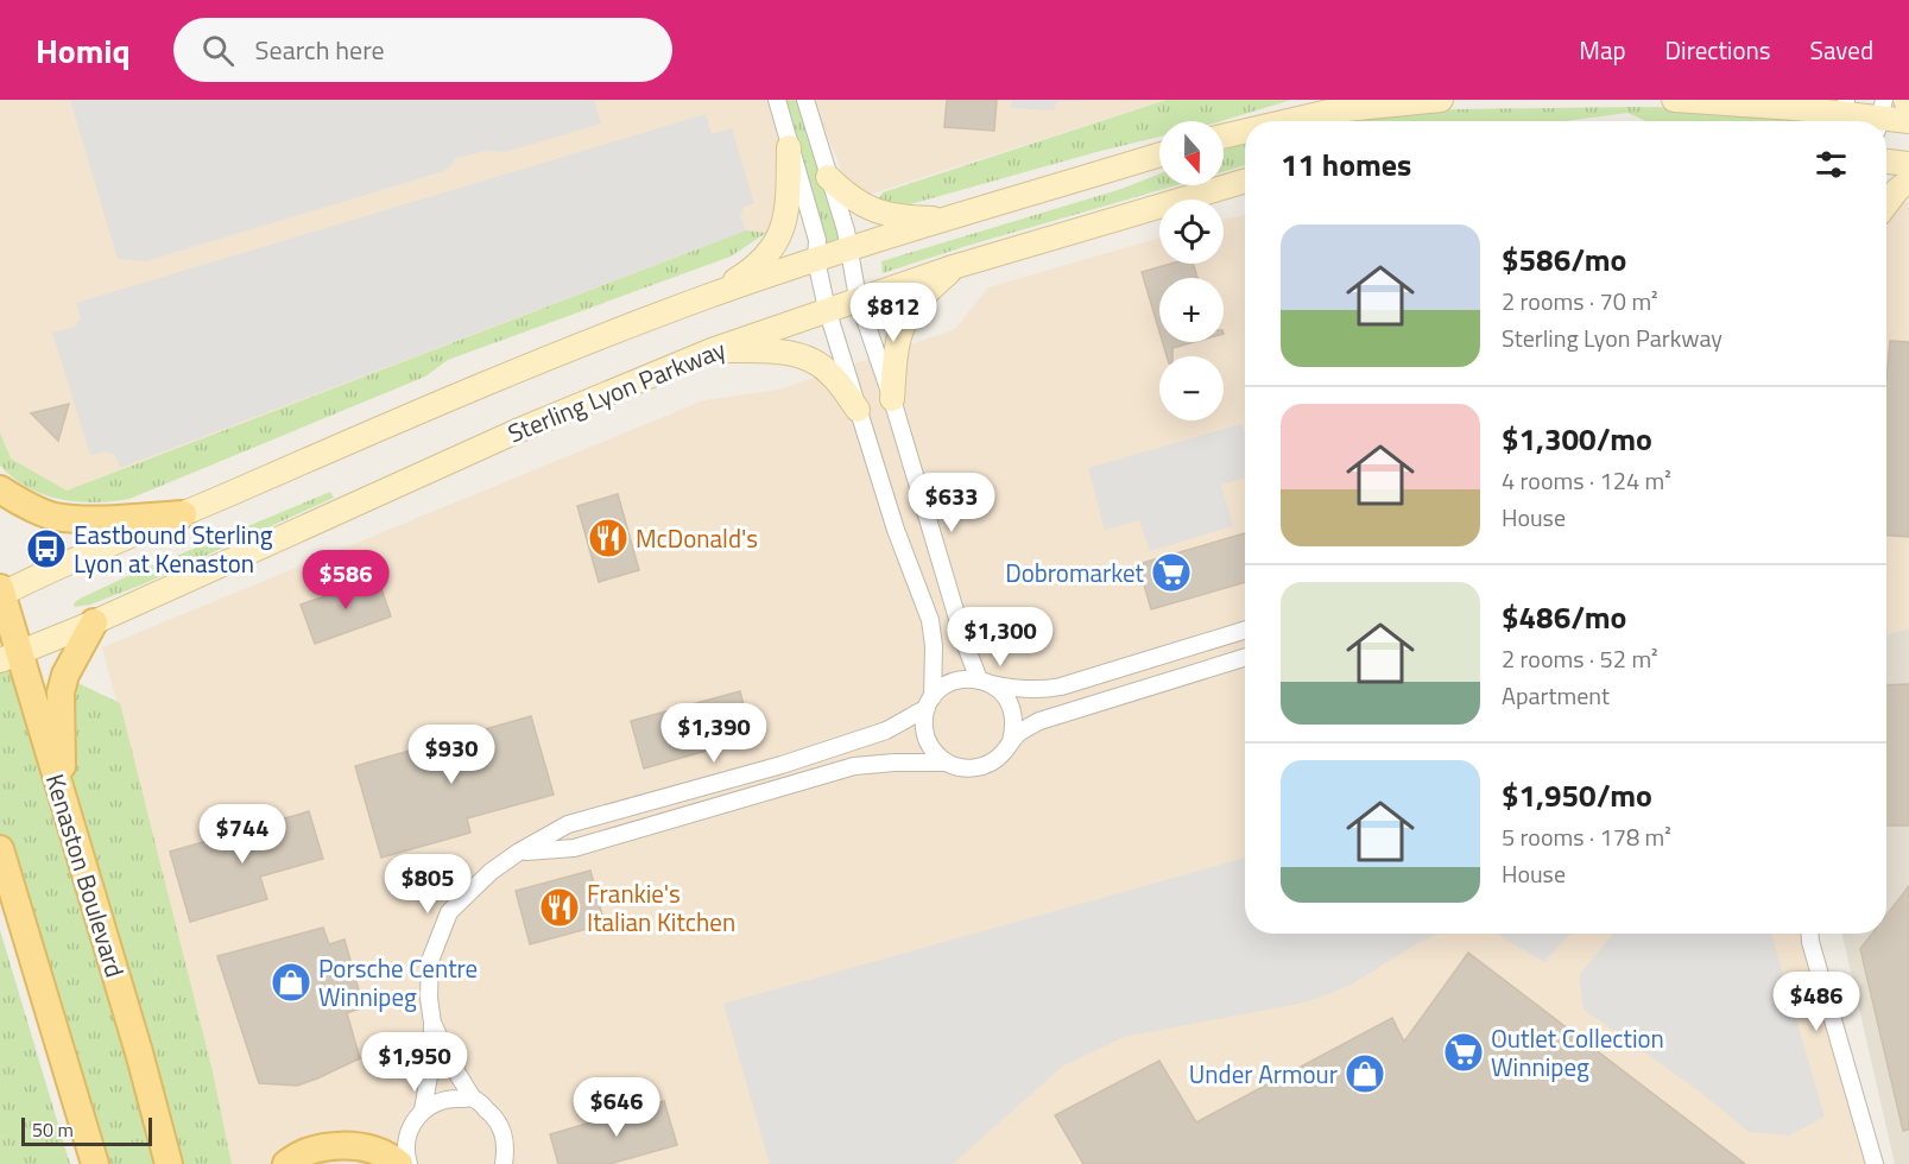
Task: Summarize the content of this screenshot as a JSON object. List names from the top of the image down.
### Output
{
  "streets": {
    "main road": ["Sterling Lyon Parkway", "Kenaston Boulevard"]
  },
  "crossings": [
    ["Sterling Lyon Parkway", "Kenaston Boulevard"]
  ],
  "places": {
    "restaurant": ["McDonald's", "Frankie's Italian Kitchen"],
    "bus stop": ["Eastbound Sterling Lyon at Kenaston"],
    "supermarket": ["Dobromarket", "Outlet Collection Winnipeg"],
    "shop": ["Porsche Centre Winnipeg", "Under Armour"]
  },
  "scale_bar": "50 m",
  "north": "bottom",
  "page": {
    "header": "Homiq",
    "search": "Search here",
    "nav": ["Map", "Directions", "Saved"],
    "map_buttons": ["+", "−"],
    "heading": "11 homes",
    "list": [
      {
        "name": "$586/mo",
        "note": "2 rooms · 70 m² · Sterling Lyon Parkway"
      },
      {
        "name": "$1,300/mo",
        "note": "4 rooms · 124 m² · House"
      },
      {
        "name": "$486/mo",
        "note": "2 rooms · 52 m² · Apartment"
      },
      {
        "name": "$1,950/mo",
        "note": "5 rooms · 178 m² · House"
      }
    ],
    "price": [
      "$812",
      "$633",
      "$586",
      "$1,300",
      "$1,390",
      "$930",
      "$744",
      "$805",
      "$486",
      "$1,950",
      "$646"
    ],
    "scale": "50 m"
  }
}
